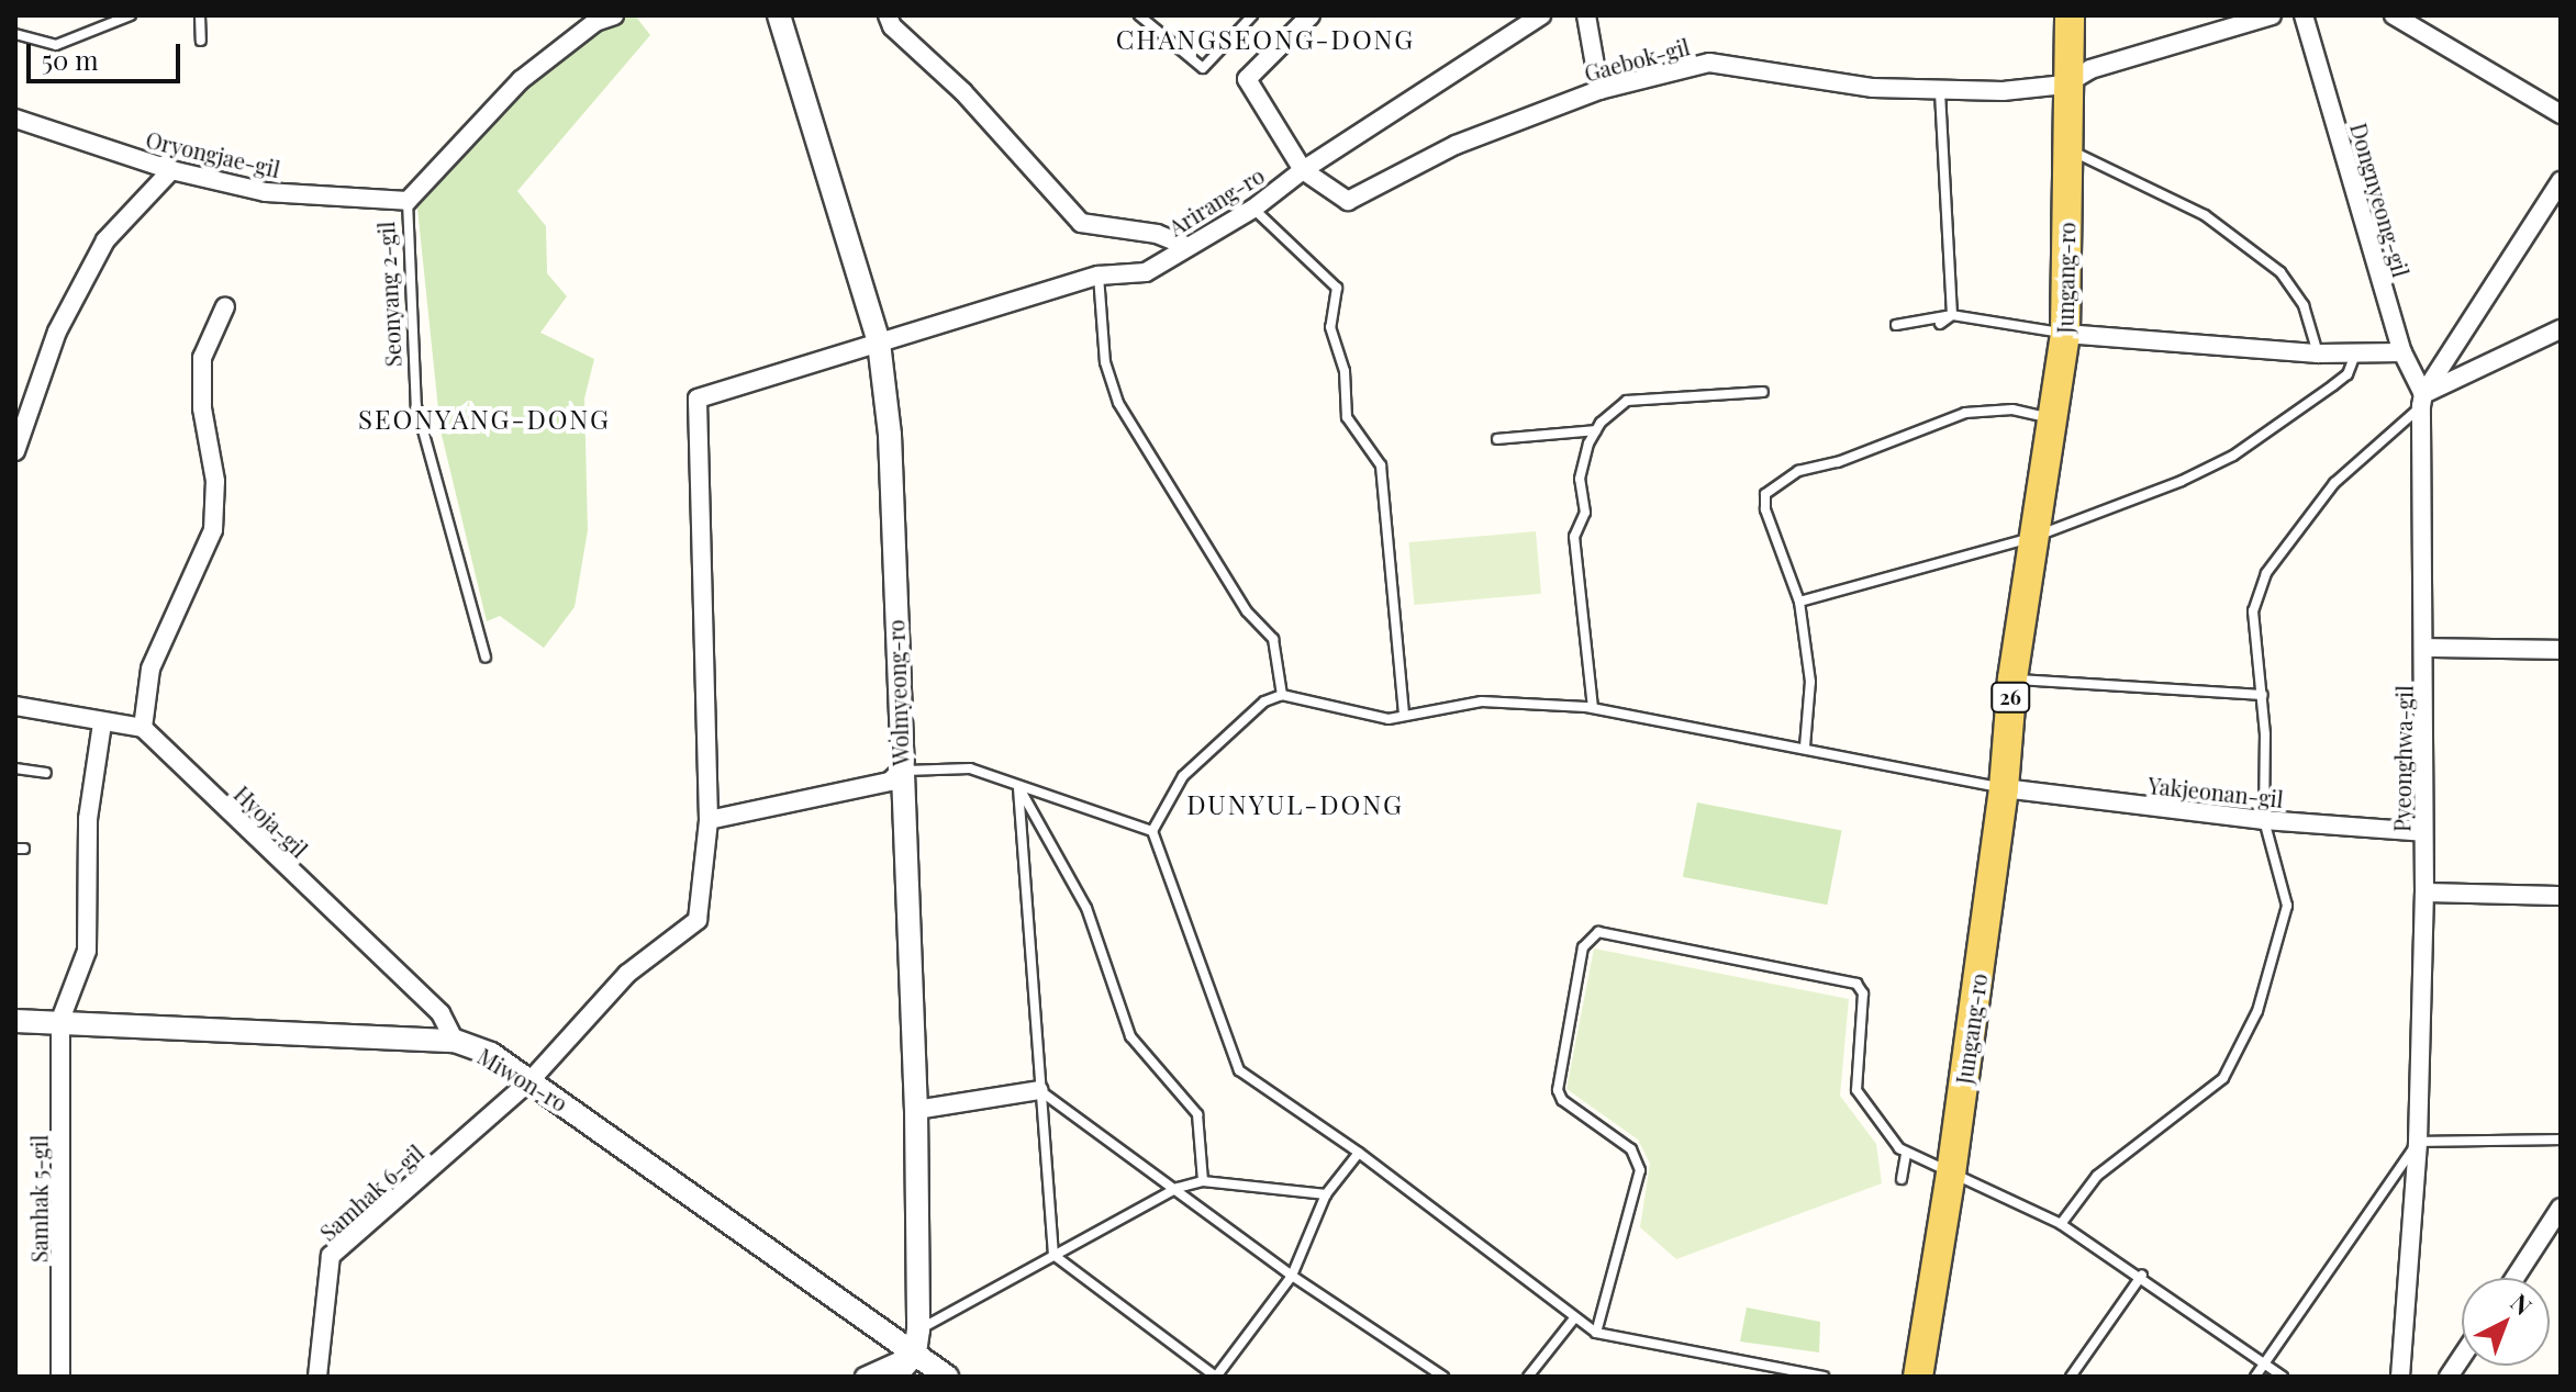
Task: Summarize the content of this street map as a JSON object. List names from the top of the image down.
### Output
{
  "streets": {
    "main road": ["Jungang-ro", "26"],
    "street": [
      "Gaebok-gil",
      "Oryongjae-gil",
      "Dongnyeong-gil",
      "Arirang-ro",
      "Seonyang 2-gil",
      "Wolmyeong-ro",
      "Pyeonghwa-gil",
      "Yakjeonan-gil",
      "Hyoja-gil",
      "Miwon-ro",
      "Samhak 6-gil",
      "Samhak 5-gil"
    ]
  },
  "crossings": [
    ["Gaebok-gil", "Arirang-ro"],
    ["Gaebok-gil", "Jungang-ro"],
    ["Oryongjae-gil", "Seonyang 2-gil"],
    ["Dongnyeong-gil", "Pyeonghwa-gil"],
    ["Arirang-ro", "Wolmyeong-ro"],
    ["Arirang-ro", "Samhak 6-gil"],
    ["Jungang-ro", "Yakjeonan-gil"],
    ["Wolmyeong-ro", "Miwon-ro"],
    ["Pyeonghwa-gil", "Yakjeonan-gil"],
    ["Hyoja-gil", "Miwon-ro"],
    ["Miwon-ro", "Samhak 6-gil"],
    ["Miwon-ro", "Samhak 5-gil"]
  ],
  "districts": ["CHANGSEONG-DONG", "SEONYANG-DONG", "DUNYUL-DONG"],
  "scale_bar": "50 m",
  "north": "top right"
}
